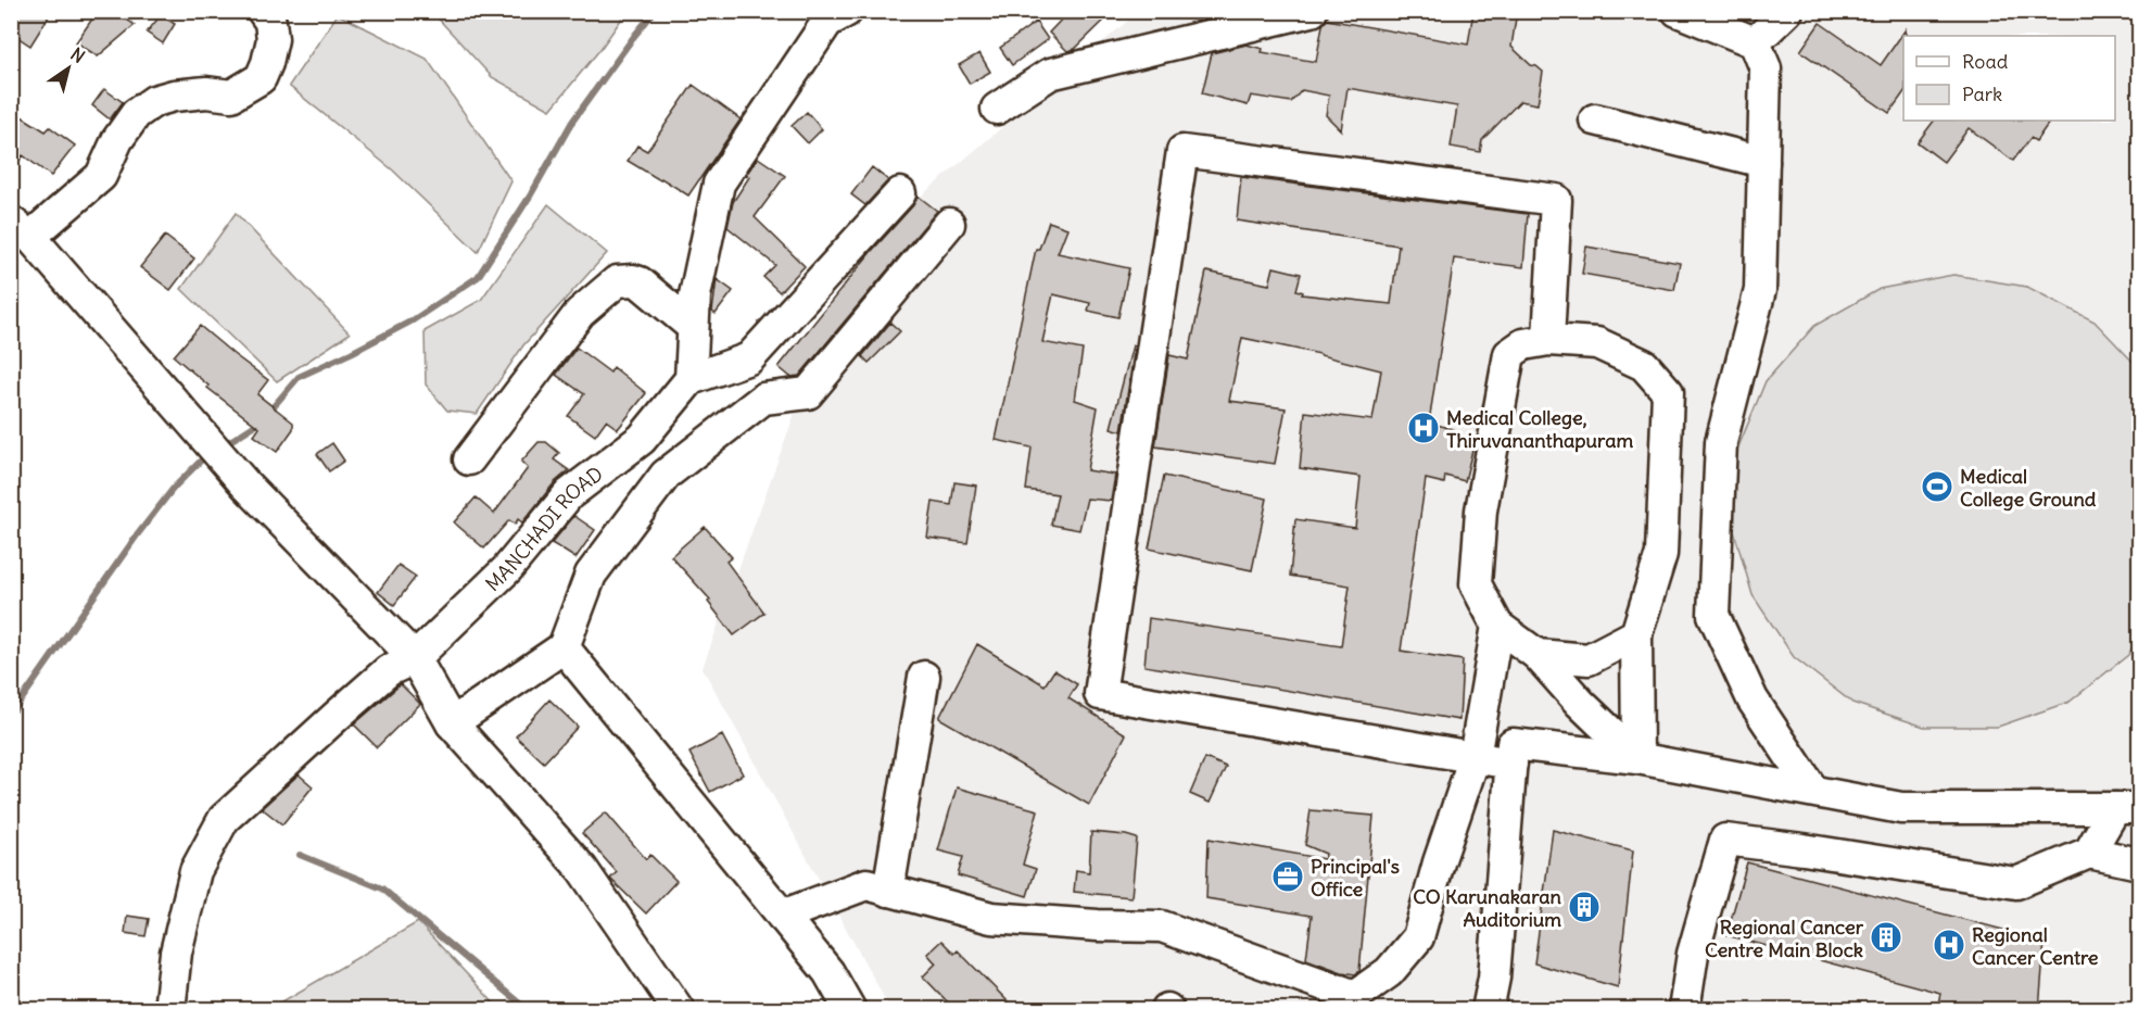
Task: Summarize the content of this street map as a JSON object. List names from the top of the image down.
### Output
{
  "streets": {
    "street": ["MANCHADI ROAD"]
  },
  "places": {
    "hospital": ["Medical College, Thiruvananthapuram", "Regional Cancer Centre"],
    "sports": ["Medical College Ground"],
    "office": ["Principal's Office"],
    "building": ["CO Karunakaran Auditorium", "Regional Cancer Centre Main Block"]
  },
  "legend": ["Road", "Park"],
  "north": "top right"
}
